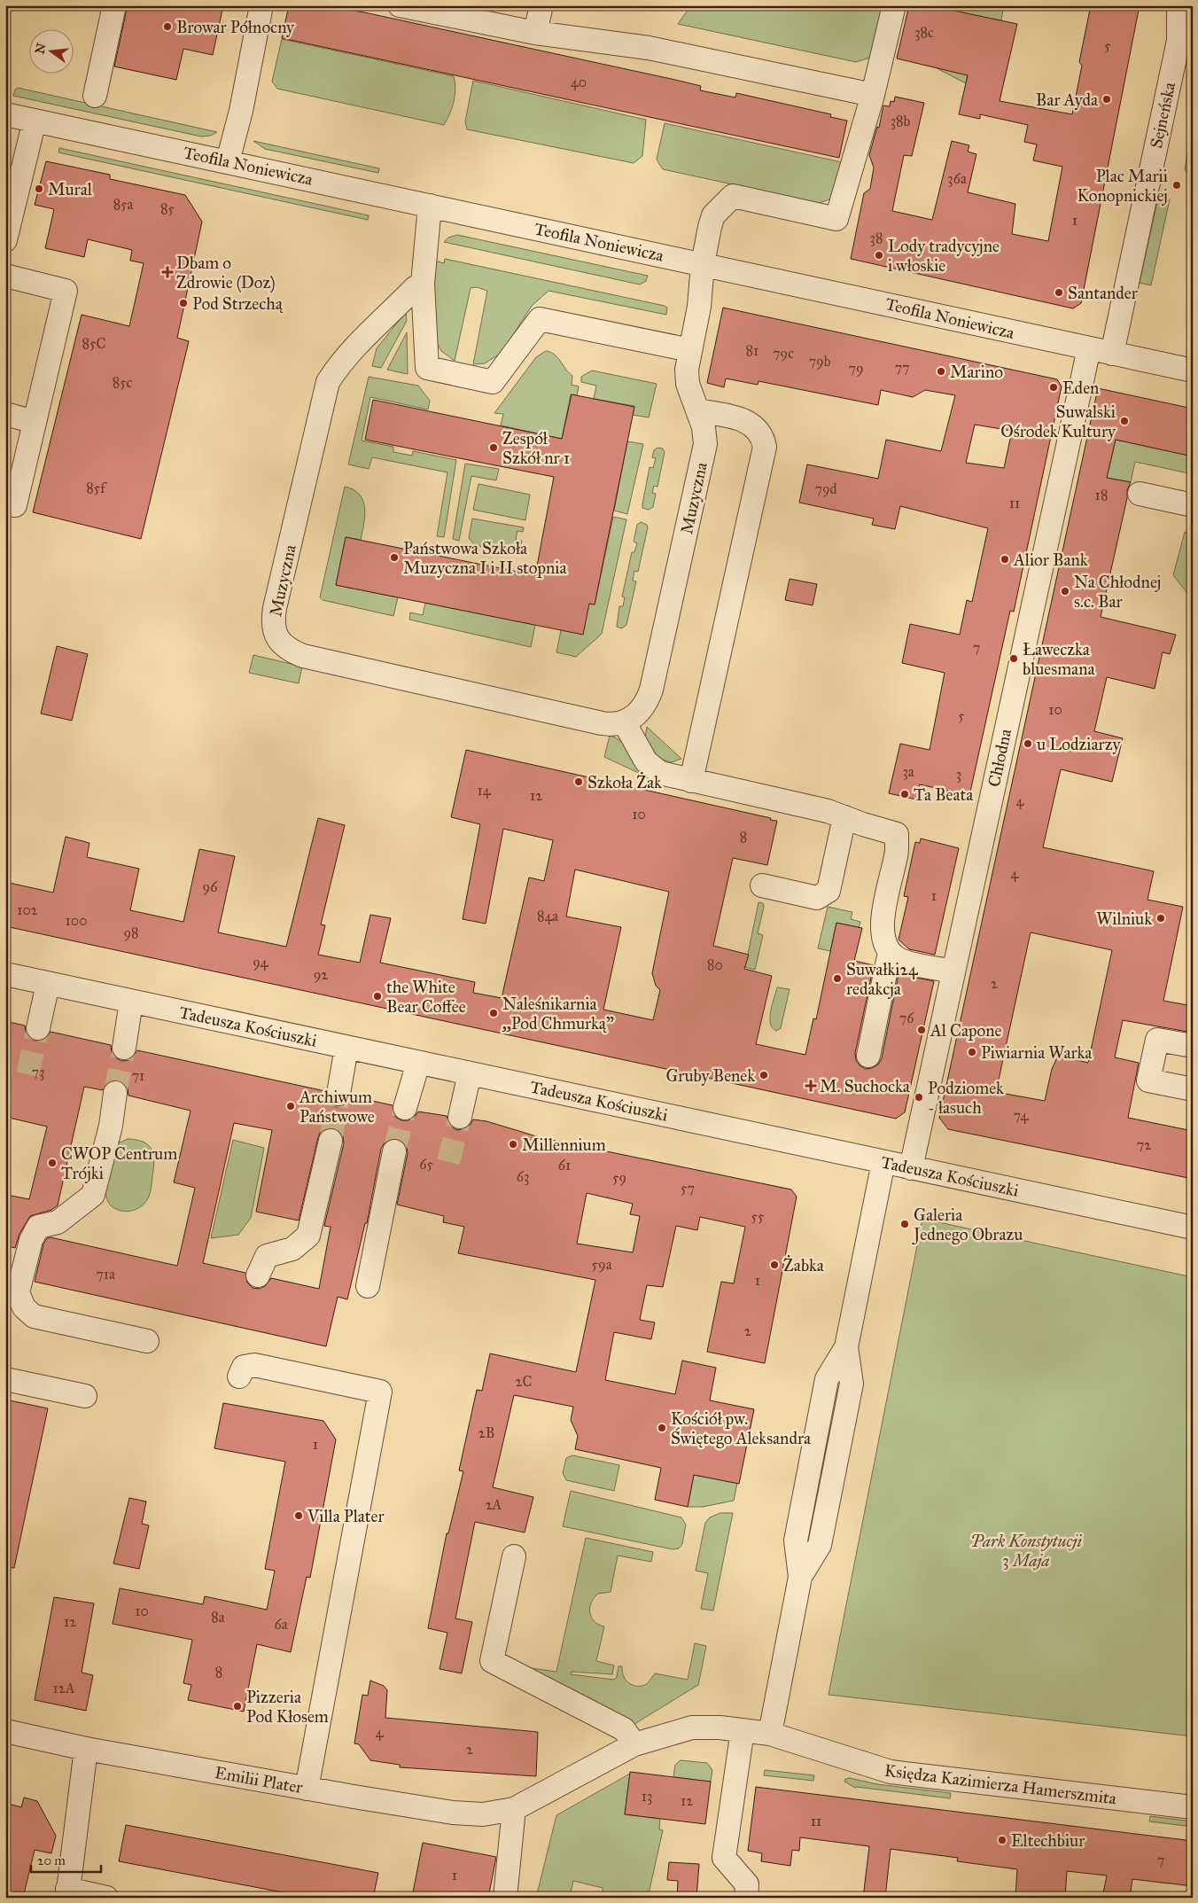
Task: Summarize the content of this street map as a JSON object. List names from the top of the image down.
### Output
{
  "streets": {
    "street": [
      "Sejneńska",
      "Teofila Noniewicza",
      "Muzyczna",
      "Chłodna",
      "Tadeusza Kościuszki",
      "Emilii Plater",
      "Księdza Kazimierza Hamerszmita"
    ]
  },
  "crossings": [
    ["Sejneńska", "Teofila Noniewicza"],
    ["Teofila Noniewicza", "Muzyczna"],
    ["Teofila Noniewicza", "Chłodna"],
    ["Chłodna", "Tadeusza Kościuszki"],
    ["Emilii Plater", "Księdza Kazimierza Hamerszmita"]
  ],
  "parks": ["Park Konstytucji 3 Maja"],
  "places": {
    "other": [
      "Browar Północny",
      "Bar Ayda",
      "Plac Marii Konopnickiej",
      "Mural",
      "Lody tradycyjne i włoskie",
      "Santander",
      "Pod Strzechą",
      "Marino",
      "Eden",
      "Suwalski Ośrodek Kultury",
      "Zespół Szkół nr 1",
      "Państwowa Szkoła Muzyczna I i II stopnia",
      "Alior Bank",
      "Na Chłodnej s.c. Bar",
      "Ławeczka bluesmana",
      "u Lodziarzy",
      "Szkoła Żak",
      "Ta Beata",
      "Wilniuk",
      "Suwałki24 redakcja",
      "the White Bear Coffee",
      "Naleśnikarnia ,,Pod Chmurką\"",
      "Al Capone",
      "Piwiarnia Warka",
      "Gruby Benek",
      "Podziomek - łasuch",
      "Archiwum Państwowe",
      "Millennium",
      "CWOP Centrum Trójki",
      "Galeria Jednego Obrazu",
      "Żabka",
      "Kościół pw. Świętego Aleksandra",
      "Villa Plater",
      "Pizzeria Pod Kłosem",
      "Eltechbiur"
    ],
    "health": ["Dbam o Zdrowie (Doz)", "M. Suchocka"]
  },
  "house_numbers": [
    "38c",
    "5",
    "40",
    "38b",
    "36a",
    "85a",
    "85",
    "1",
    "38",
    "85C",
    "81",
    "79c",
    "79b",
    "77",
    "79",
    "85c",
    "85f",
    "79d",
    "18",
    "11",
    "7",
    "10",
    "5",
    "3a",
    "3",
    "14",
    "12",
    "4",
    "10",
    "8",
    "4",
    "96",
    "1",
    "102",
    "84a",
    "100",
    "98",
    "94",
    "80",
    "92",
    "2",
    "76",
    "73",
    "71",
    "74",
    "72",
    "65",
    "61",
    "63",
    "59",
    "57",
    "55",
    "59a",
    "71a",
    "1",
    "2",
    "2C",
    "2B",
    "1",
    "2A",
    "10",
    "8a",
    "12",
    "6a",
    "8",
    "12A",
    "4",
    "2",
    "13",
    "12",
    "11",
    "7",
    "1"
  ],
  "scale_bar": "20 m",
  "north": "left"
}
